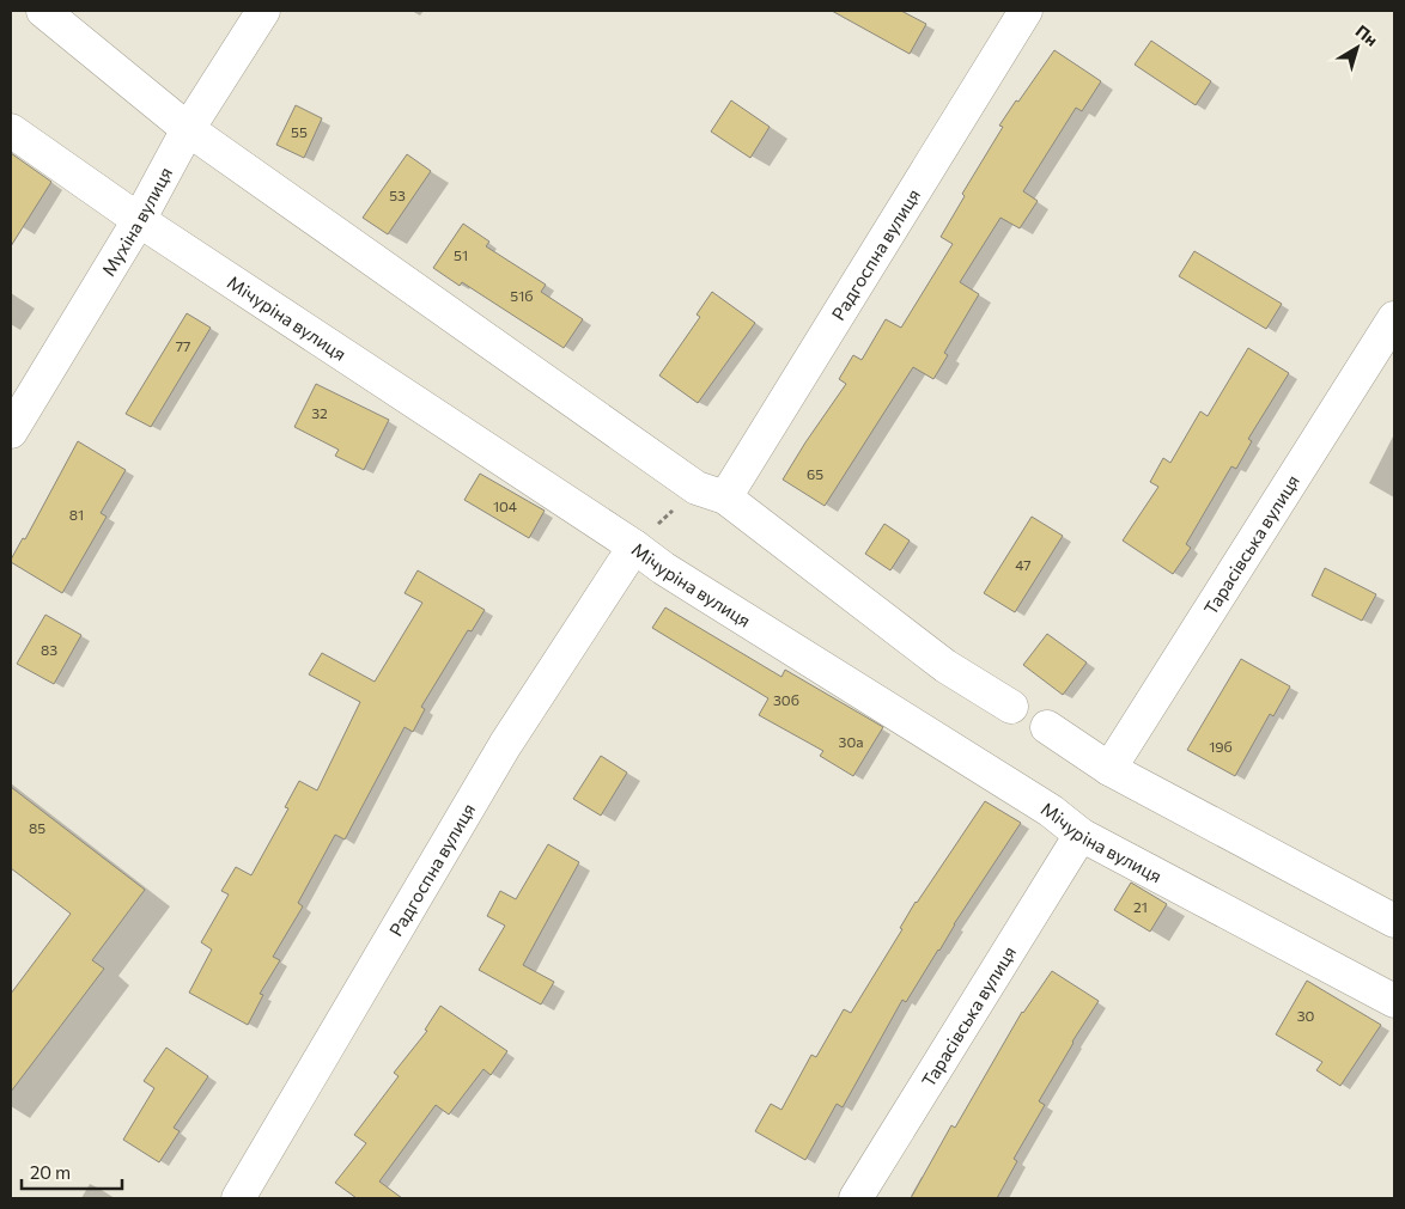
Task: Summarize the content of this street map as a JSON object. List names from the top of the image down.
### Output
{
  "streets": {
    "street": [
      "Мухіна вулиця",
      "Радгоспна вулиця",
      "Мічуріна вулиця",
      "Тарасівська вулиця"
    ]
  },
  "crossings": [
    ["Мухіна вулиця", "Мічуріна вулиця"],
    ["Радгоспна вулиця", "Мічуріна вулиця"],
    ["Мічуріна вулиця", "Тарасівська вулиця"]
  ],
  "house_numbers": [
    "55",
    "53",
    "51",
    "51б",
    "77",
    "32",
    "65",
    "104",
    "81",
    "47",
    "83",
    "30б",
    "30а",
    "19б",
    "85",
    "21",
    "30"
  ],
  "scale_bar": "20 m",
  "north": "top right"
}
